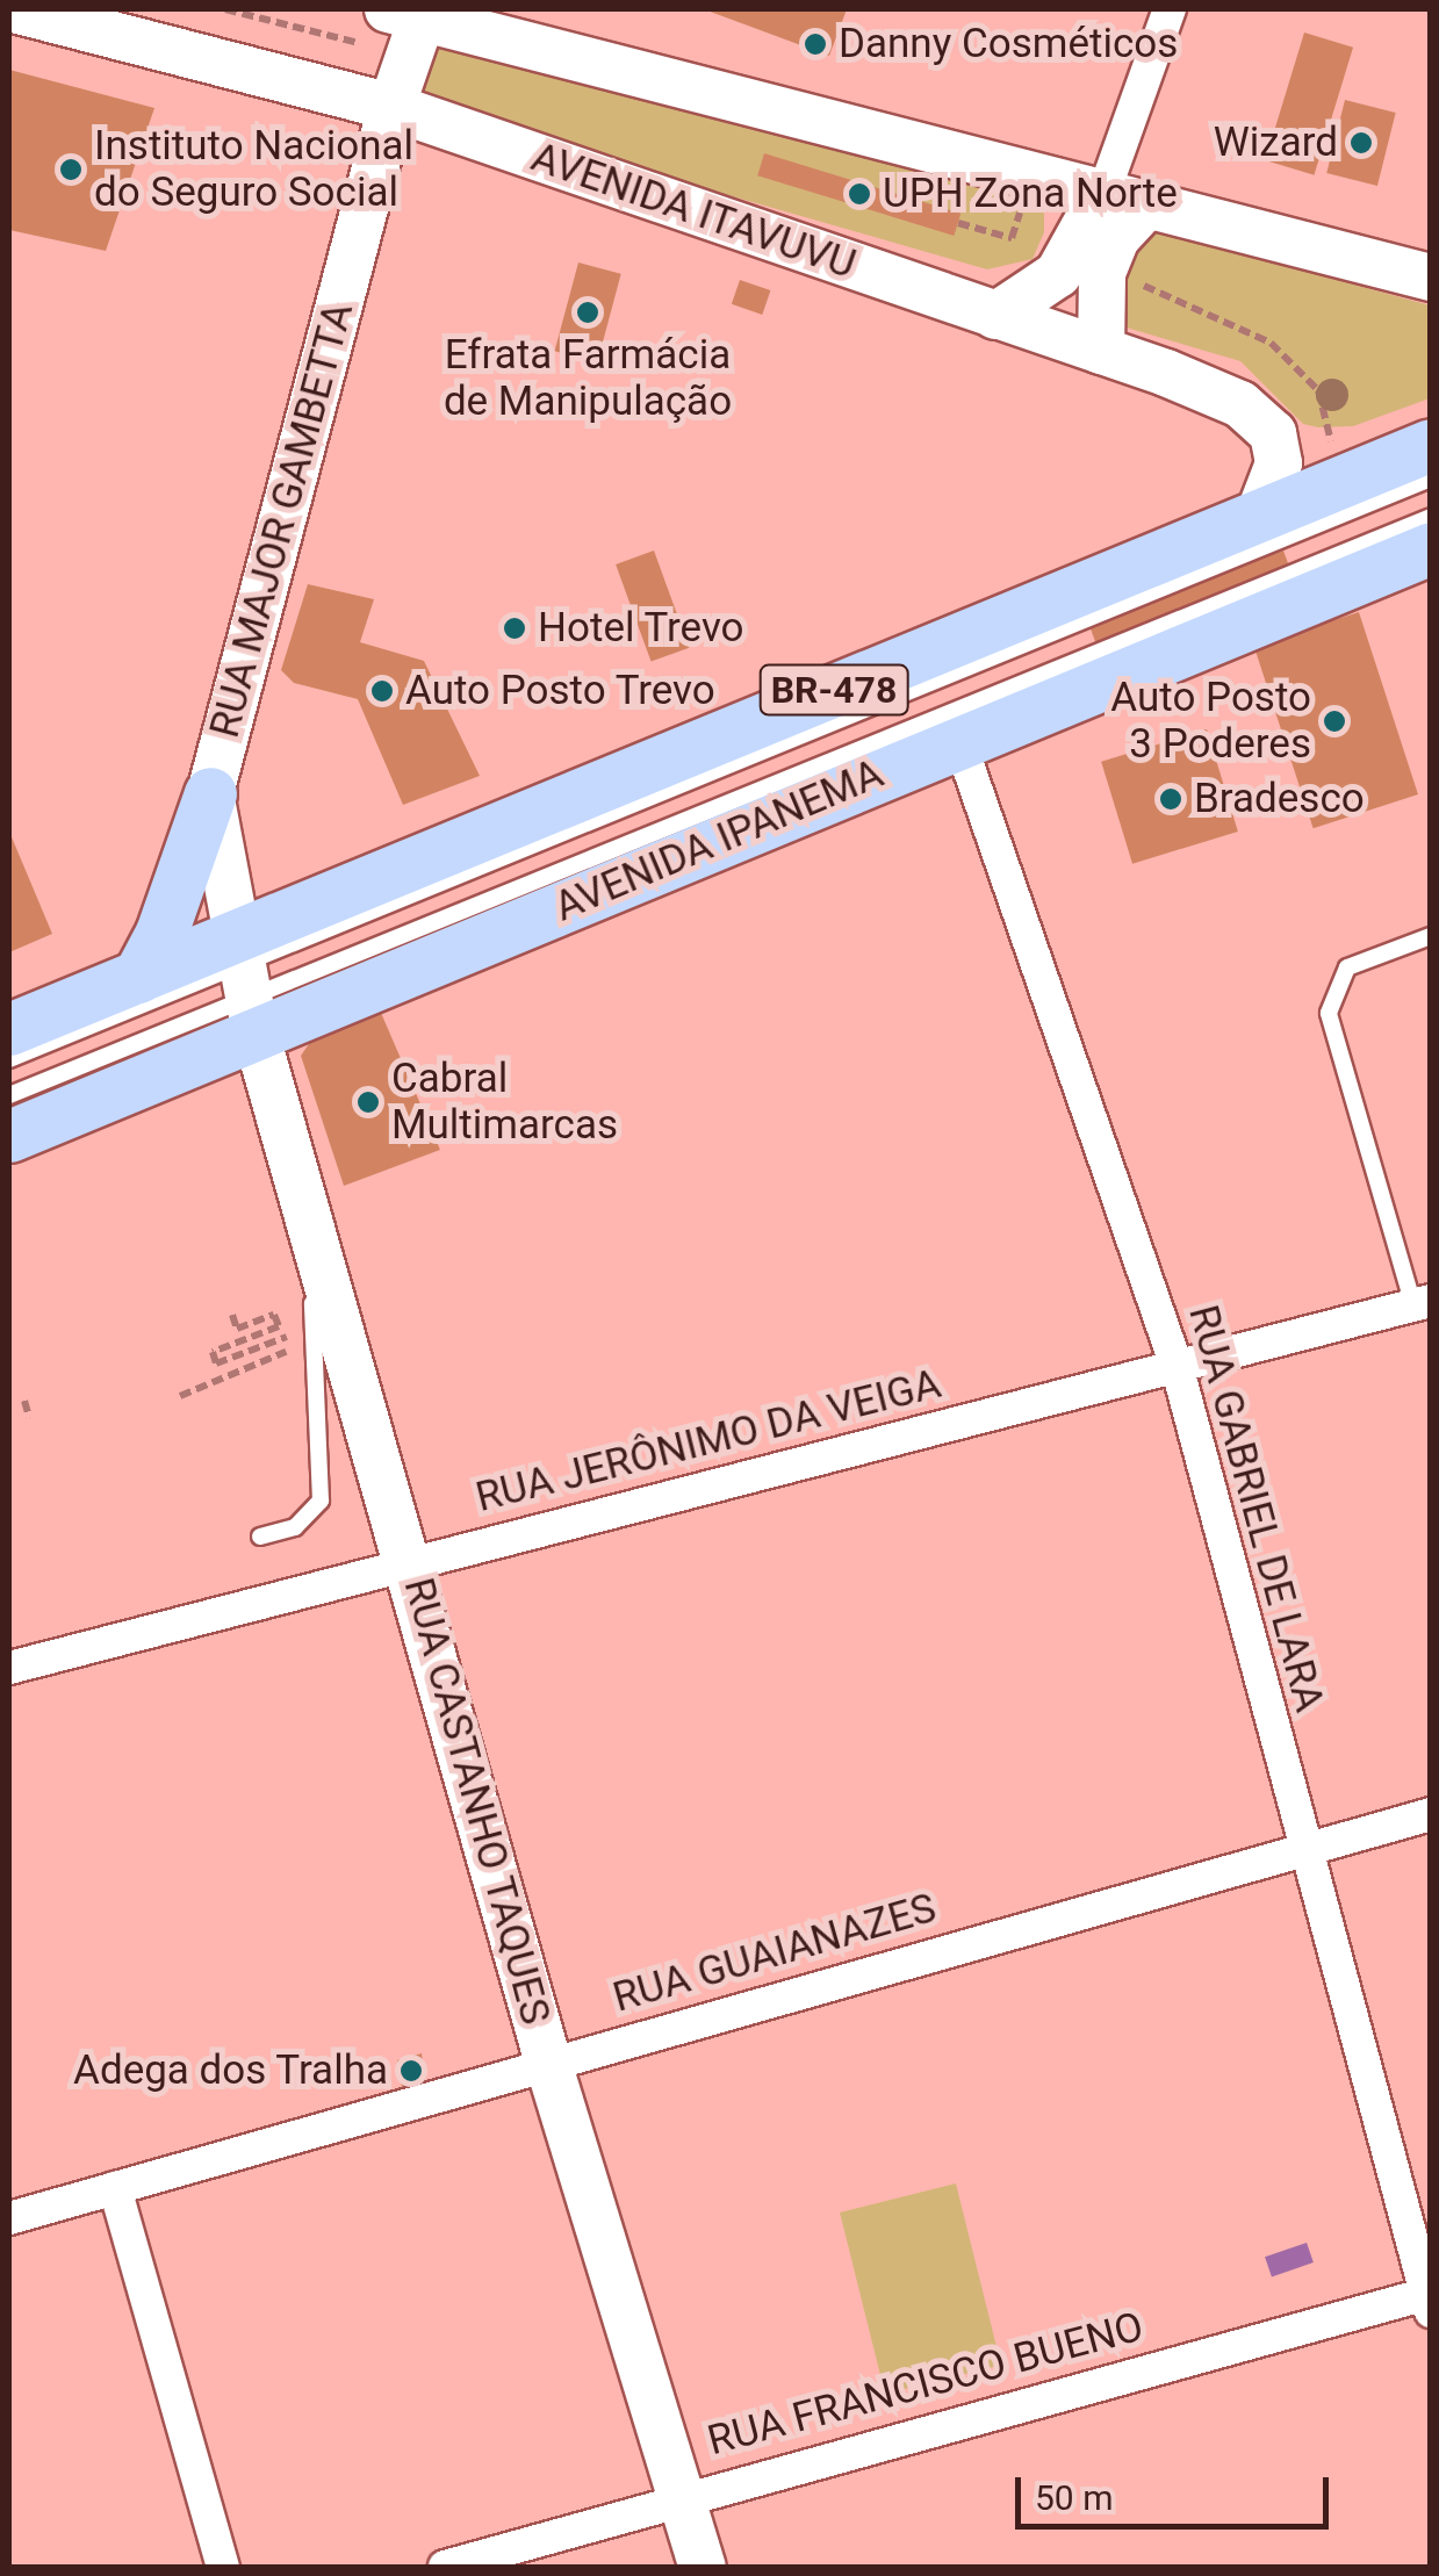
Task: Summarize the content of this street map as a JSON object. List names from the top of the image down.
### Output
{
  "streets": {
    "main road": [
      "AVENIDA ITAVUVU",
      "RUA MAJOR GAMBETTA",
      "BR-478",
      "AVENIDA IPANEMA",
      "RUA CASTANHO TAQUES"
    ],
    "street": [
      "RUA JERÔNIMO DA VEIGA",
      "RUA GABRIEL DE LARA",
      "RUA GUAIANAZES",
      "RUA FRANCISCO BUENO"
    ]
  },
  "crossings": [
    ["AVENIDA ITAVUVU", "RUA MAJOR GAMBETTA"],
    ["AVENIDA ITAVUVU", "AVENIDA IPANEMA"],
    ["RUA MAJOR GAMBETTA", "AVENIDA IPANEMA"],
    ["RUA MAJOR GAMBETTA", "RUA CASTANHO TAQUES"],
    ["AVENIDA IPANEMA", "RUA GABRIEL DE LARA"],
    ["AVENIDA IPANEMA", "RUA CASTANHO TAQUES"],
    ["RUA JERÔNIMO DA VEIGA", "RUA GABRIEL DE LARA"],
    ["RUA JERÔNIMO DA VEIGA", "RUA CASTANHO TAQUES"],
    ["RUA GABRIEL DE LARA", "RUA GUAIANAZES"],
    ["RUA GABRIEL DE LARA", "RUA FRANCISCO BUENO"],
    ["RUA CASTANHO TAQUES", "RUA GUAIANAZES"],
    ["RUA CASTANHO TAQUES", "RUA FRANCISCO BUENO"]
  ],
  "places": [
    "Danny Cosméticos",
    "Wizard",
    "Instituto Nacional do Seguro Social",
    "UPH Zona Norte",
    "Efrata Farmácia de Manipulação",
    "Hotel Trevo",
    "Auto Posto Trevo",
    "Auto Posto 3 Poderes",
    "Bradesco",
    "Cabral Multimarcas",
    "Adega dos Tralha"
  ],
  "scale_bar": "50 m"
}
